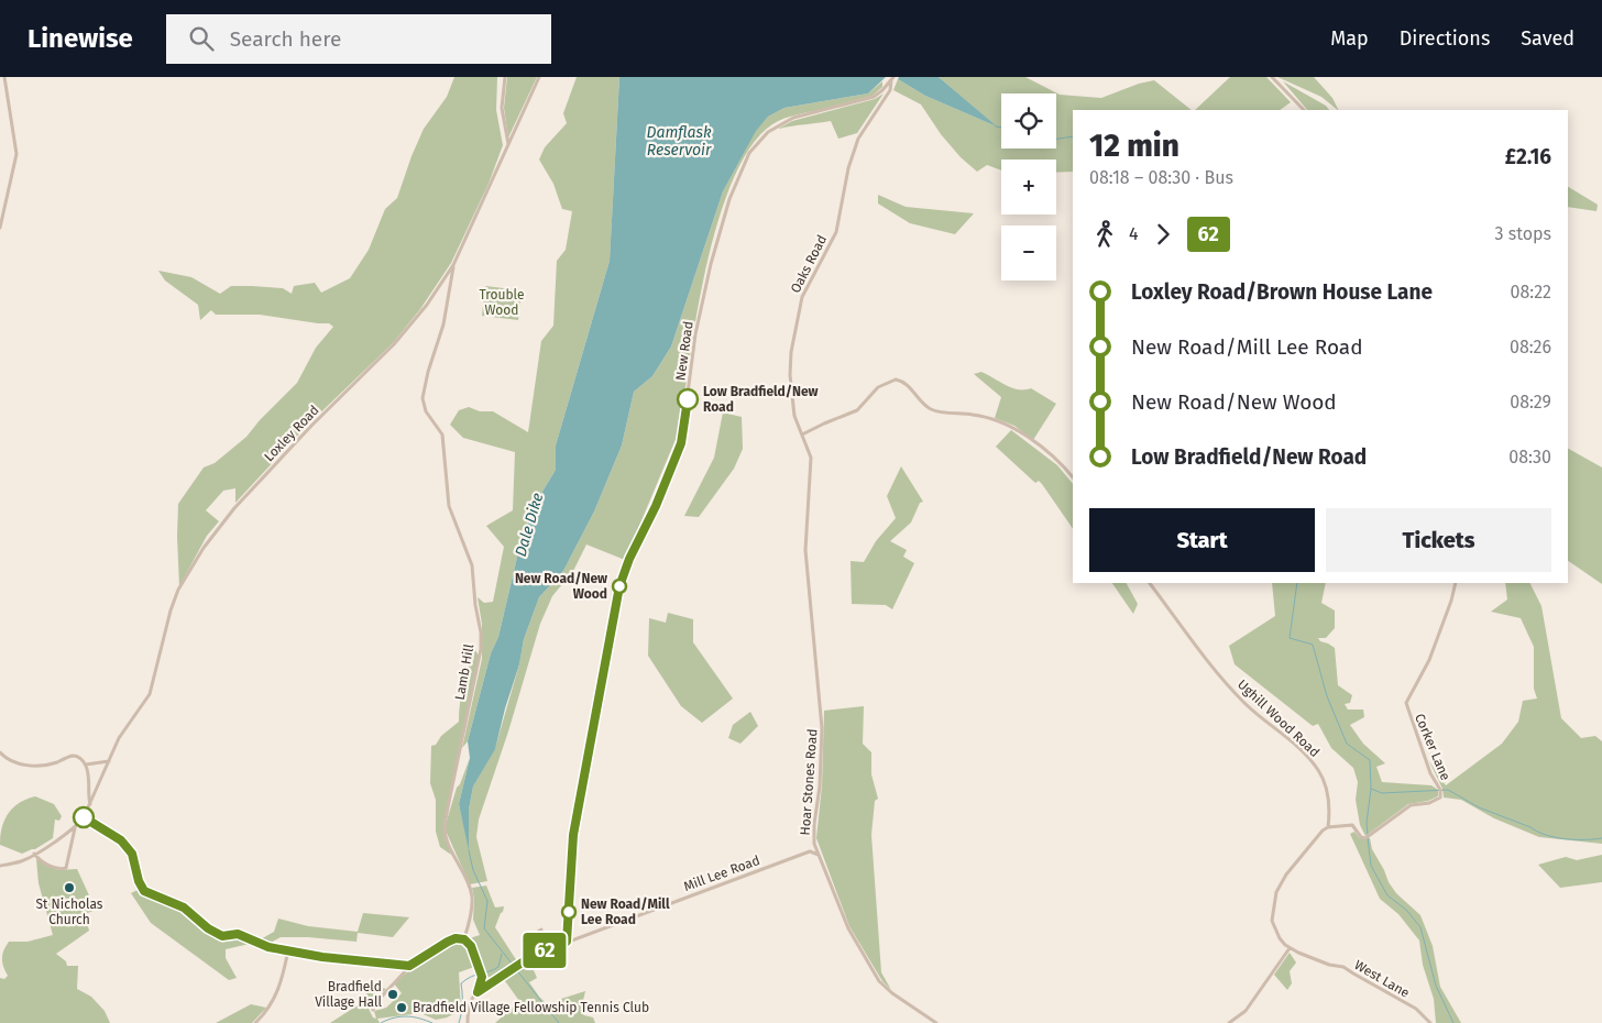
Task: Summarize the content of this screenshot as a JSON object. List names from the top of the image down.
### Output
{
  "streets": {
    "street": [
      "Oaks Road",
      "New Road",
      "Loxley Road",
      "Lamb Hill",
      "Ughill Wood Road",
      "Corker Lane",
      "Hoar Stones Road",
      "Mill Lee Road",
      "West Lane"
    ]
  },
  "crossings": [
    ["Oaks Road", "New Road"],
    ["Oaks Road", "Hoar Stones Road"],
    ["New Road", "Mill Lee Road"],
    ["Loxley Road", "Lamb Hill"],
    ["Ughill Wood Road", "Corker Lane"]
  ],
  "water": ["Damflask Reservoir", "Dale Dike"],
  "parks": ["Trouble Wood"],
  "places": [
    "Low Bradfield/New Road",
    "New Road/New Wood",
    "St Nicholas Church",
    "New Road/Mill Lee Road",
    "Bradfield Village Hall",
    "Bradfield Village Fellowship Tennis Club"
  ],
  "lines": ["bus line 62"],
  "page": {
    "header": "Linewise",
    "search": "Search here",
    "nav": ["Map", "Directions", "Saved"],
    "on_map": "62",
    "map_buttons": ["+", "−"],
    "heading": ["12 min", "08:18 – 08:30 · Bus", "£2.16"],
    "legs": ["4", "62", "3 stops"],
    "list": [
      {
        "name": "Loxley Road/Brown House Lane",
        "value": "08:22"
      },
      {
        "name": "New Road/Mill Lee Road",
        "value": "08:26"
      },
      {
        "name": "New Road/New Wood",
        "value": "08:29"
      },
      {
        "name": "Low Bradfield/New Road",
        "value": "08:30"
      }
    ],
    "buttons": ["Start", "Tickets"]
  }
}
